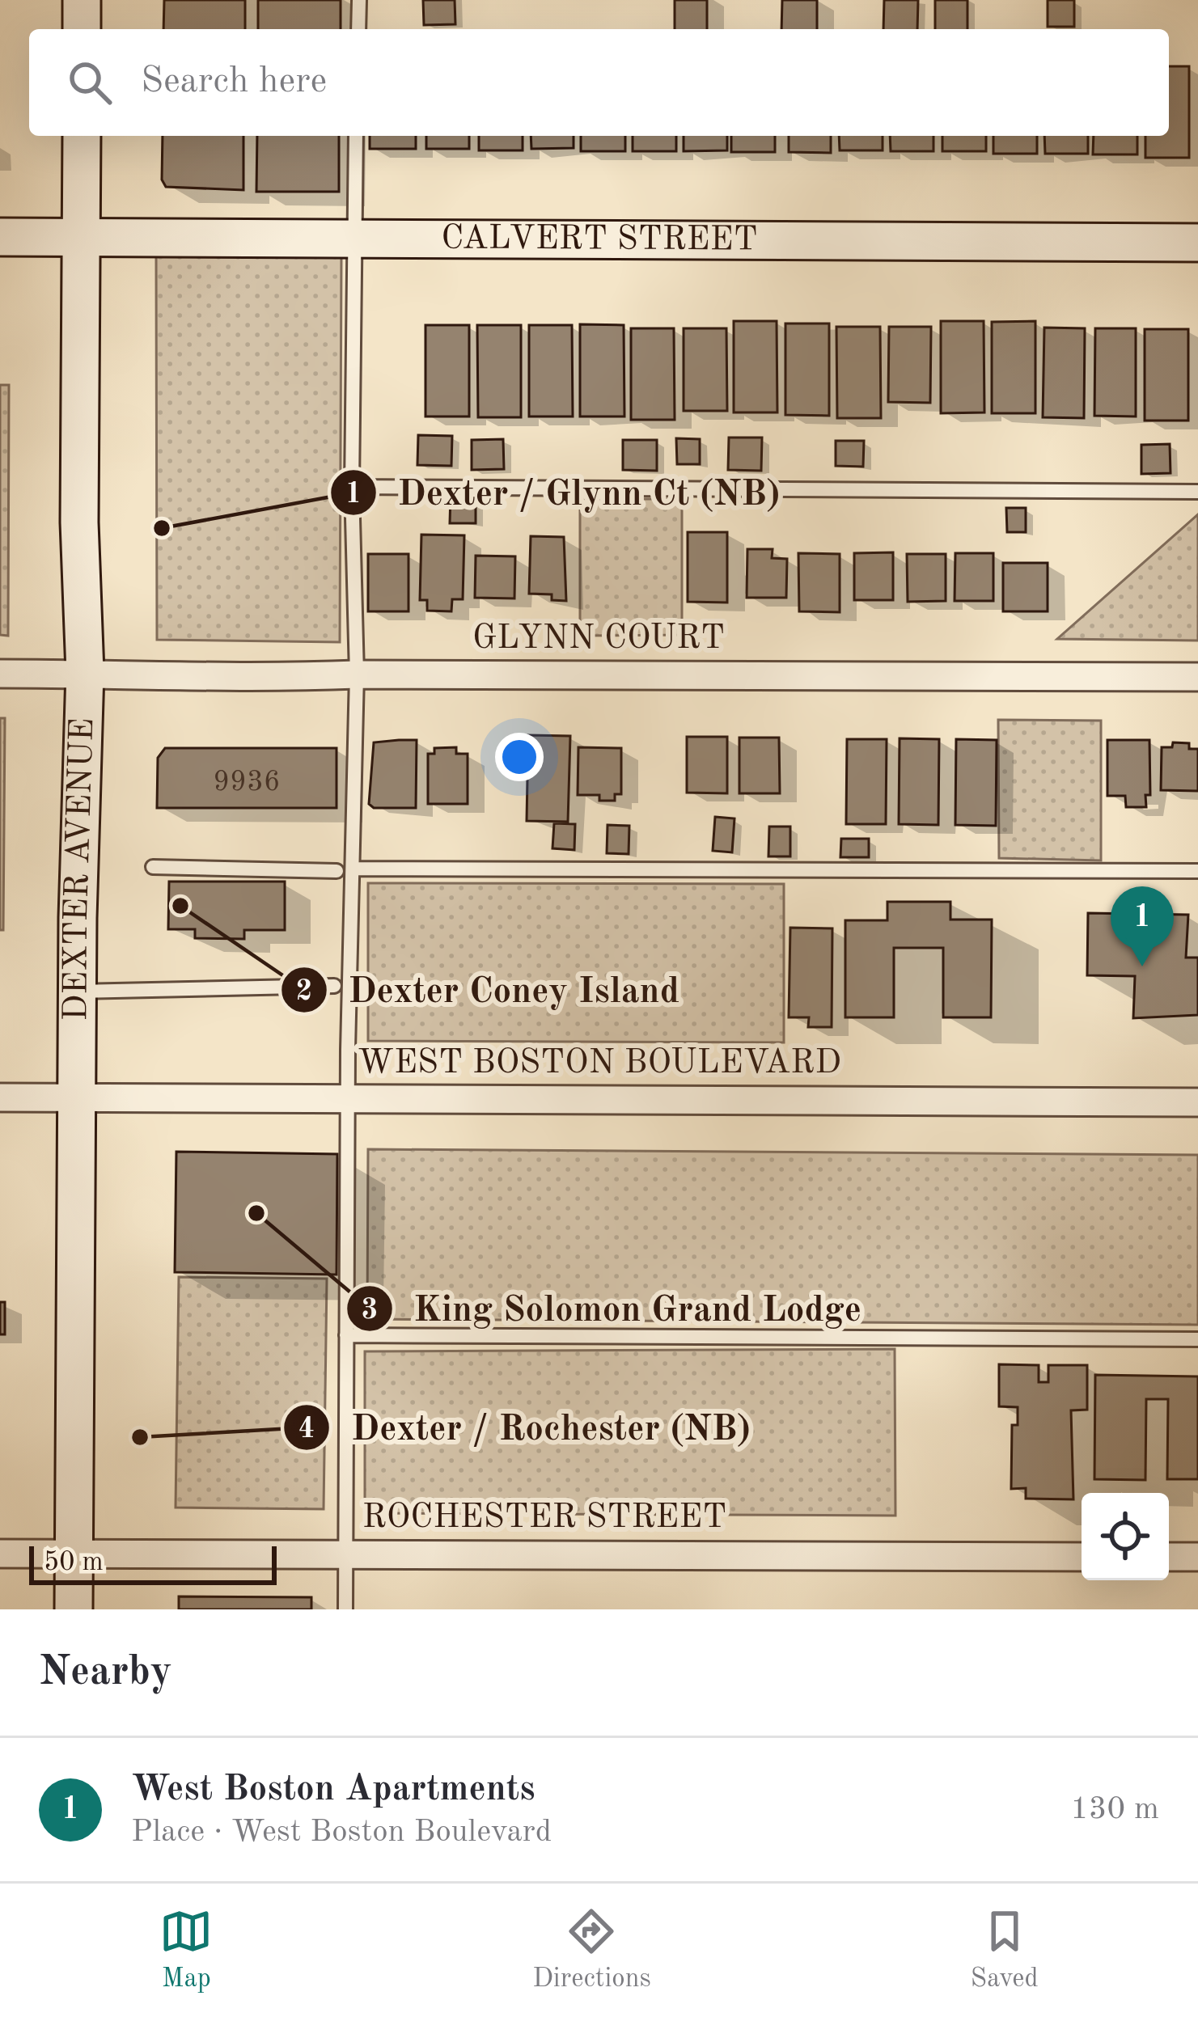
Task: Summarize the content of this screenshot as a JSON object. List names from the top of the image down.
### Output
{
  "streets": {
    "street": [
      "CALVERT STREET",
      "GLYNN COURT",
      "DEXTER AVENUE",
      "WEST BOSTON BOULEVARD",
      "ROCHESTER STREET"
    ]
  },
  "crossings": [
    ["CALVERT STREET", "DEXTER AVENUE"],
    ["GLYNN COURT", "DEXTER AVENUE"],
    ["DEXTER AVENUE", "WEST BOSTON BOULEVARD"],
    ["DEXTER AVENUE", "ROCHESTER STREET"]
  ],
  "places": [
    "Dexter / Glynn Ct (NB)",
    "Dexter Coney Island",
    "King Solomon Grand Lodge",
    "Dexter / Rochester (NB)"
  ],
  "house_numbers": ["9936"],
  "scale_bar": "50 m",
  "page": {
    "search": "Search here",
    "pins": "1",
    "scale": "50 m",
    "heading": "Nearby",
    "list": [
      {
        "mark": "1",
        "name": "West Boston Apartments",
        "note": "Place · West Boston Boulevard",
        "value": "130 m"
      }
    ],
    "nav": ["Map", "Directions", "Saved"]
  }
}
